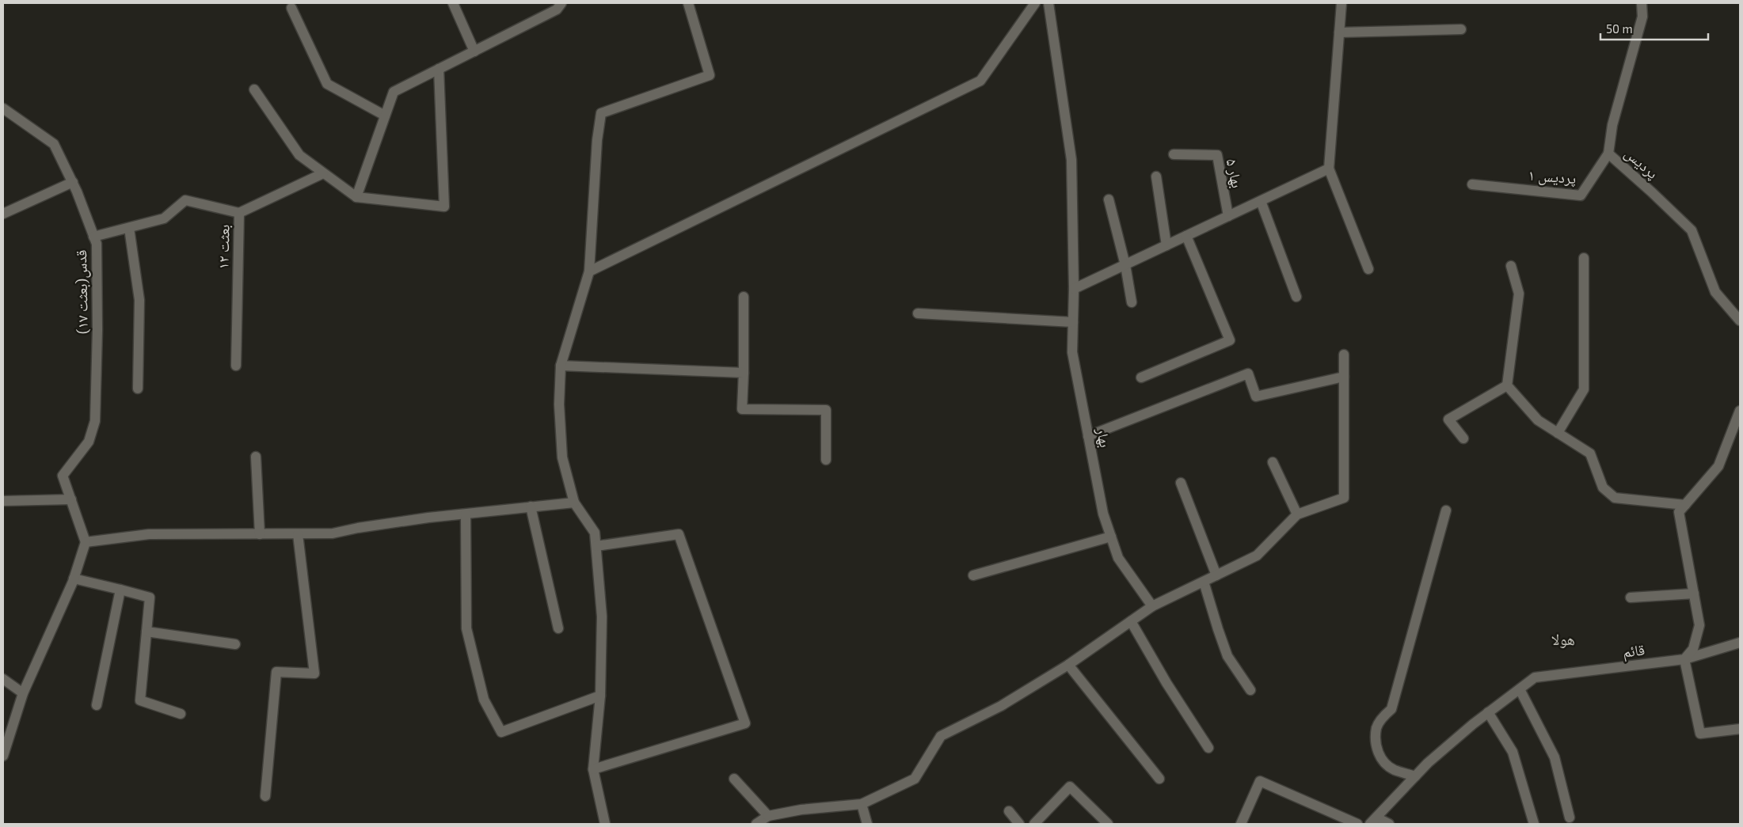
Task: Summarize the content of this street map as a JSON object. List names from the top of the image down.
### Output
{
  "streets": {
    "street": [
      "پرديس",
      "بهار ۵",
      "پرديس ۱",
      "بعثت ۱۲",
      "قدس(بعثت ۱۷)",
      "بهار",
      "قائم"
    ]
  },
  "crossings": [
    ["پرديس", "پرديس ۱"],
    ["بعثت ۱۲", "قدس(بعثت ۱۷)"]
  ],
  "districts": ["هولا"],
  "scale_bar": "50 m"
}
